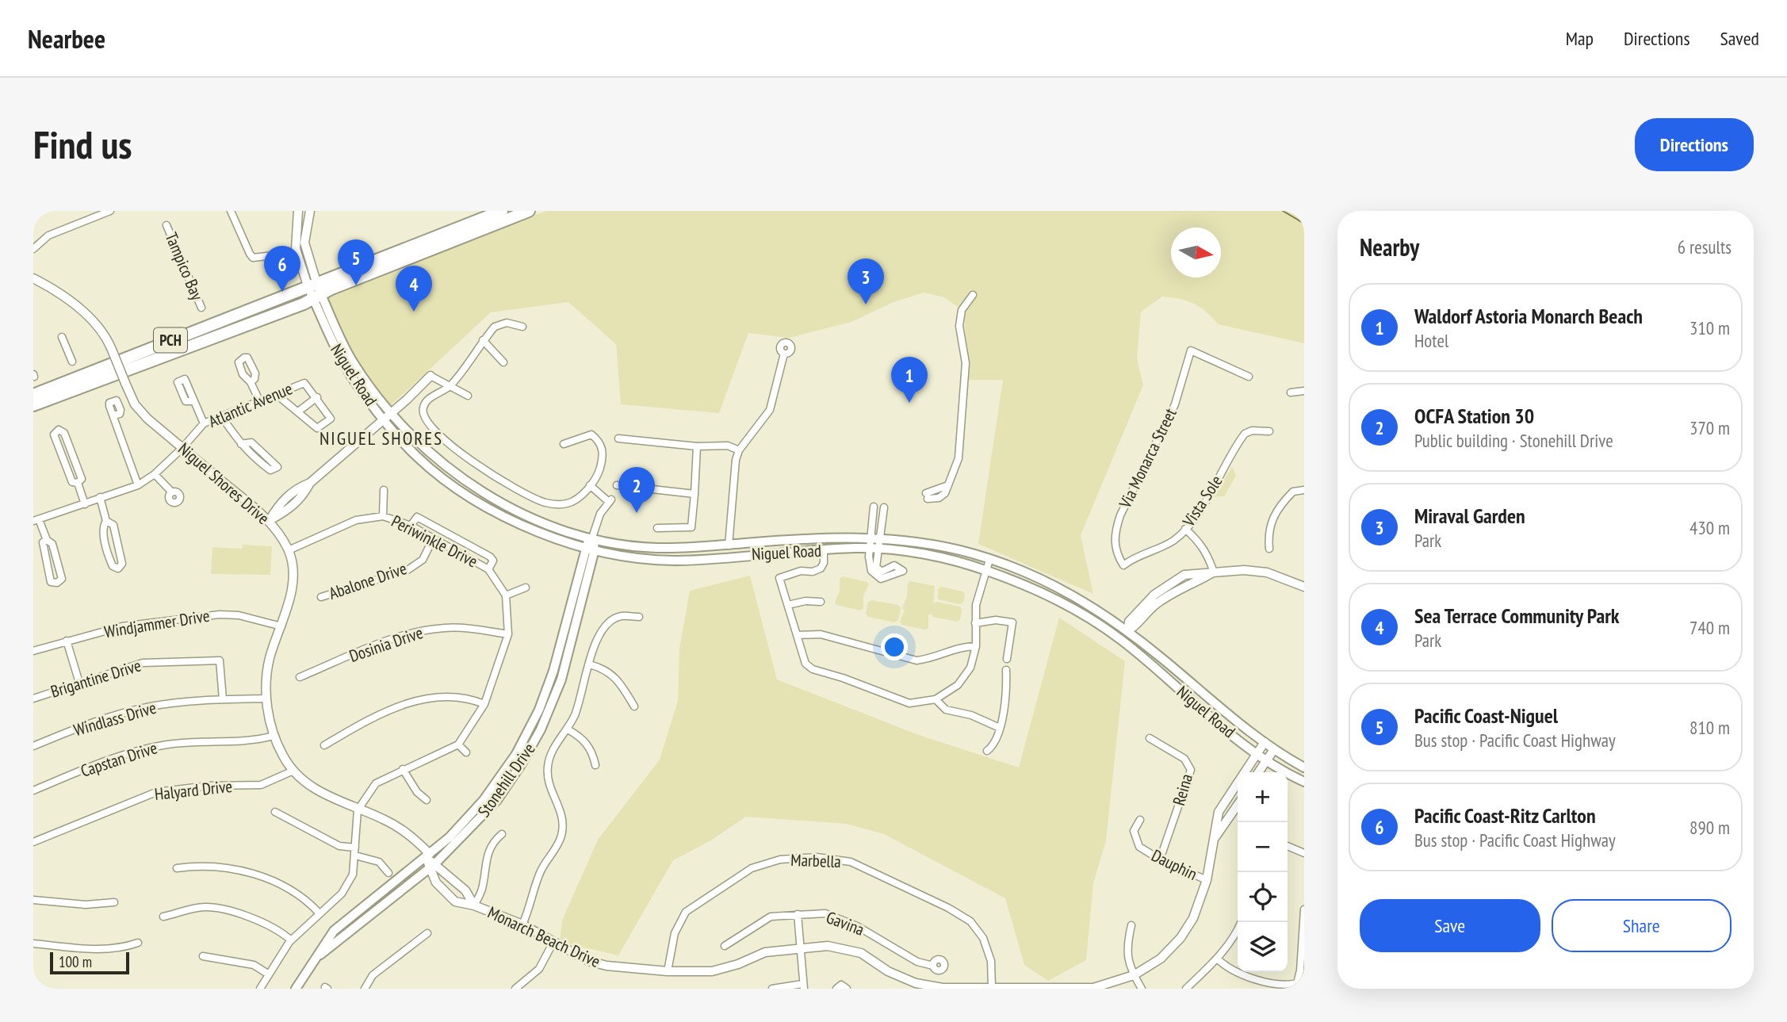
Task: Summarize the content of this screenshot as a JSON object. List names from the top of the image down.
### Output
{
  "streets": {
    "highway": ["PCH"],
    "main road": ["Niguel Road", "Stonehill Drive"],
    "street": [
      "Tampico Bay",
      "Atlantic Avenue",
      "Via Monarca Street",
      "Niguel Shores Drive",
      "Vista Sole",
      "Periwinkle Drive",
      "Abalone Drive",
      "Windjammer Drive",
      "Dosinia Drive",
      "Brigantine Drive",
      "Windlass Drive",
      "Capstan Drive",
      "Reina",
      "Halyard Drive",
      "Marbella",
      "Dauphin",
      "Gavina",
      "Monarch Beach Drive"
    ]
  },
  "crossings": [
    ["PCH", "Niguel Road"],
    ["Niguel Road", "Stonehill Drive"],
    ["Niguel Road", "Monarch Beach Drive"],
    ["Atlantic Avenue", "Niguel Shores Drive"],
    ["Via Monarca Street", "Vista Sole"],
    ["Niguel Shores Drive", "Periwinkle Drive"],
    ["Niguel Shores Drive", "Windjammer Drive"],
    ["Niguel Shores Drive", "Windlass Drive"],
    ["Niguel Shores Drive", "Capstan Drive"],
    ["Niguel Shores Drive", "Halyard Drive"],
    ["Niguel Shores Drive", "Monarch Beach Drive"],
    ["Periwinkle Drive", "Abalone Drive"],
    ["Brigantine Drive", "Windlass Drive"],
    ["Stonehill Drive", "Monarch Beach Drive"],
    ["Reina", "Dauphin"],
    ["Marbella", "Monarch Beach Drive"],
    ["Dauphin", "Monarch Beach Drive"]
  ],
  "districts": ["NIGUEL SHORES"],
  "scale_bar": "100 m",
  "north": "right",
  "page": {
    "header": "Nearbee",
    "nav": ["Map", "Directions", "Saved"],
    "buttons": [
      "Directions",
      ["Save", "Share"]
    ],
    "title": "Find us",
    "heading": ["Nearby", "6 results"],
    "pins": [
      "5",
      "6",
      "3",
      "4",
      "1",
      "2"
    ],
    "list": [
      {
        "mark": "1",
        "name": "Waldorf Astoria Monarch Beach",
        "note": "Hotel",
        "value": "310 m"
      },
      {
        "mark": "2",
        "name": "OCFA Station 30",
        "note": "Public building · Stonehill Drive",
        "value": "370 m"
      },
      {
        "mark": "3",
        "name": "Miraval Garden",
        "note": "Park",
        "value": "430 m"
      },
      {
        "mark": "4",
        "name": "Sea Terrace Community Park",
        "note": "Park",
        "value": "740 m"
      },
      {
        "mark": "5",
        "name": "Pacific Coast-Niguel",
        "note": "Bus stop · Pacific Coast Highway",
        "value": "810 m"
      },
      {
        "mark": "6",
        "name": "Pacific Coast-Ritz Carlton",
        "note": "Bus stop · Pacific Coast Highway",
        "value": "890 m"
      }
    ],
    "map_buttons": ["+", "−"],
    "scale": "100 m"
  }
}
